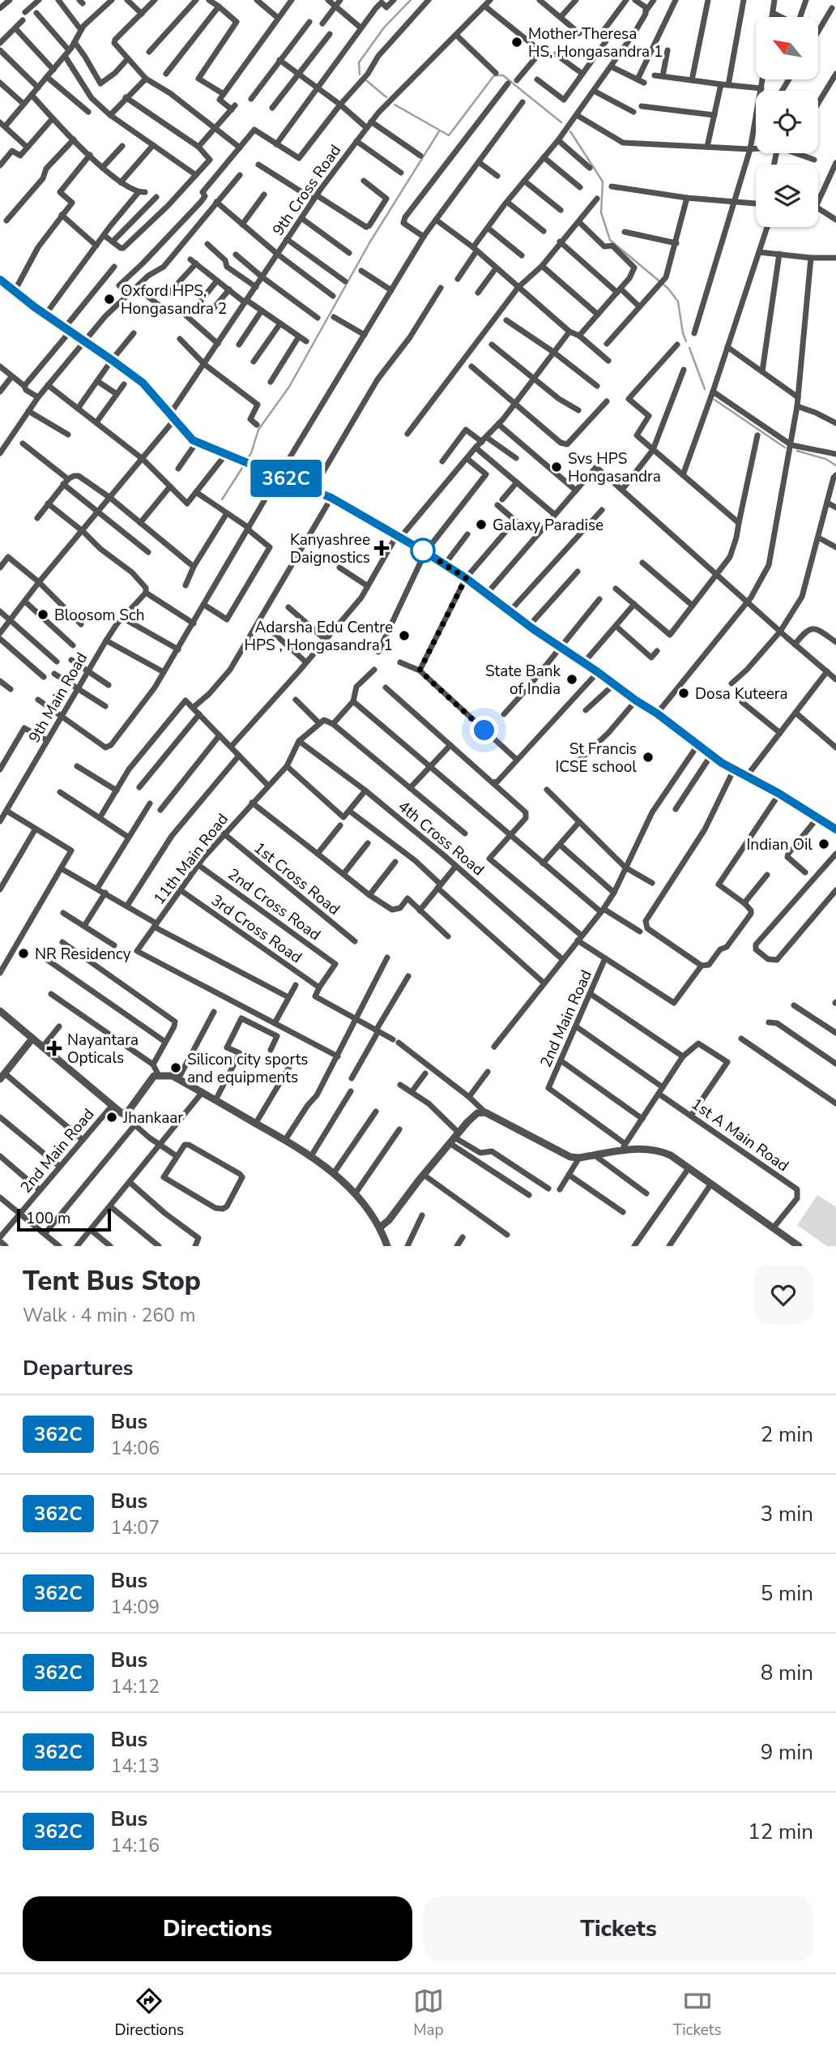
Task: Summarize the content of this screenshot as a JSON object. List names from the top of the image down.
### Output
{
  "streets": {
    "street": [
      "9th Cross Road",
      "9th Main Road",
      "4th Cross Road",
      "11th Main Road",
      "1st Cross Road",
      "2nd Cross Road",
      "3rd Cross Road",
      "2nd Main Road",
      "1st A Main Road"
    ]
  },
  "crossings": [
    ["4th Cross Road", "11th Main Road"],
    ["11th Main Road", "1st Cross Road"],
    ["11th Main Road", "2nd Cross Road"],
    ["11th Main Road", "3rd Cross Road"],
    ["2nd Cross Road", "3rd Cross Road"]
  ],
  "places": {
    "other": [
      "Mother Theresa HS, Hongasandra 1",
      "Oxford HPS, Hongasandra 2",
      "Svs HPS Hongasandra",
      "Galaxy Paradise",
      "Bloosom Sch",
      "Adarsha Edu Centre HPS , Hongasandra 1",
      "State Bank of India",
      "Dosa Kuteera",
      "St Francis ICSE school",
      "Indian Oil",
      "NR Residency",
      "Silicon city sports and equipments",
      "Jhankaar"
    ],
    "health": ["Kanyashree Daignostics", "Nayantara Opticals"]
  },
  "lines": ["bus line 362C"],
  "scale_bar": "100 m",
  "north": "top left",
  "page": {
    "on_map": "362C",
    "scale": "100 m",
    "heading": [
      ["Tent Bus Stop", "Walk · 4 min · 260 m"],
      "Departures"
    ],
    "list": [
      {
        "mark": "362C",
        "name": "Bus",
        "note": "14:06",
        "value": "2 min"
      },
      {
        "mark": "362C",
        "name": "Bus",
        "note": "14:07",
        "value": "3 min"
      },
      {
        "mark": "362C",
        "name": "Bus",
        "note": "14:09",
        "value": "5 min"
      },
      {
        "mark": "362C",
        "name": "Bus",
        "note": "14:12",
        "value": "8 min"
      },
      {
        "mark": "362C",
        "name": "Bus",
        "note": "14:13",
        "value": "9 min"
      },
      {
        "mark": "362C",
        "name": "Bus",
        "note": "14:16",
        "value": "12 min"
      }
    ],
    "buttons": ["Directions", "Tickets"],
    "tabs": ["Directions", "Map", "Tickets"]
  }
}
